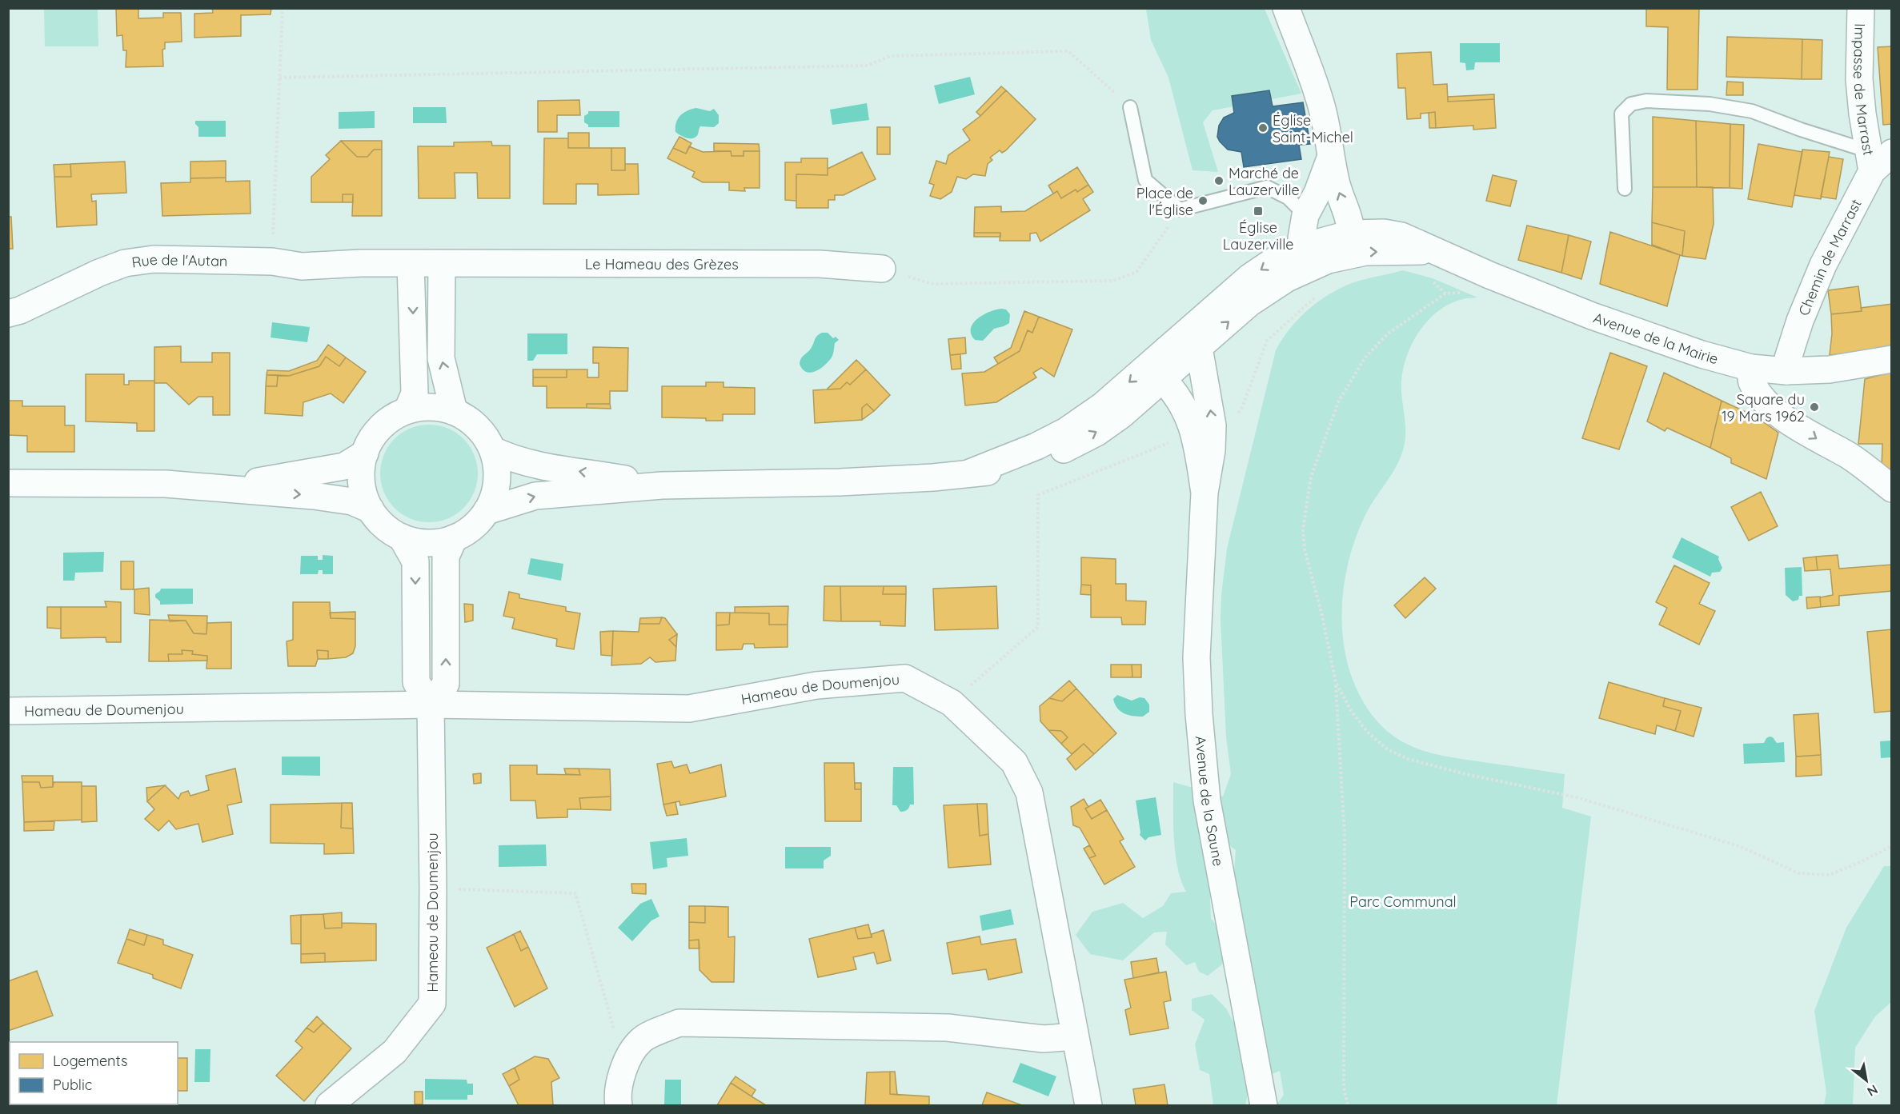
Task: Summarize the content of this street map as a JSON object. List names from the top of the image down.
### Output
{
  "streets": {
    "street": [
      "Impasse de Marrast",
      "Chemin de Marrast",
      "Rue de l'Autan",
      "Le Hameau des Grèzes",
      "Avenue de la Mairie",
      "Hameau de Doumenjou",
      "Avenue de la Saune"
    ]
  },
  "crossings": [
    ["Impasse de Marrast", "Chemin de Marrast"],
    ["Chemin de Marrast", "Avenue de la Mairie"],
    ["Rue de l'Autan", "Le Hameau des Grèzes"]
  ],
  "parks": ["Parc Communal"],
  "places": {
    "other": [
      "Église Saint-Michel",
      "Marché de Lauzerville",
      "Place de l'Église",
      "Square du 19 Mars 1962"
    ],
    "transit": ["Église Lauzerville"]
  },
  "legend": ["Logements", "Public"],
  "north": "bottom right"
}
